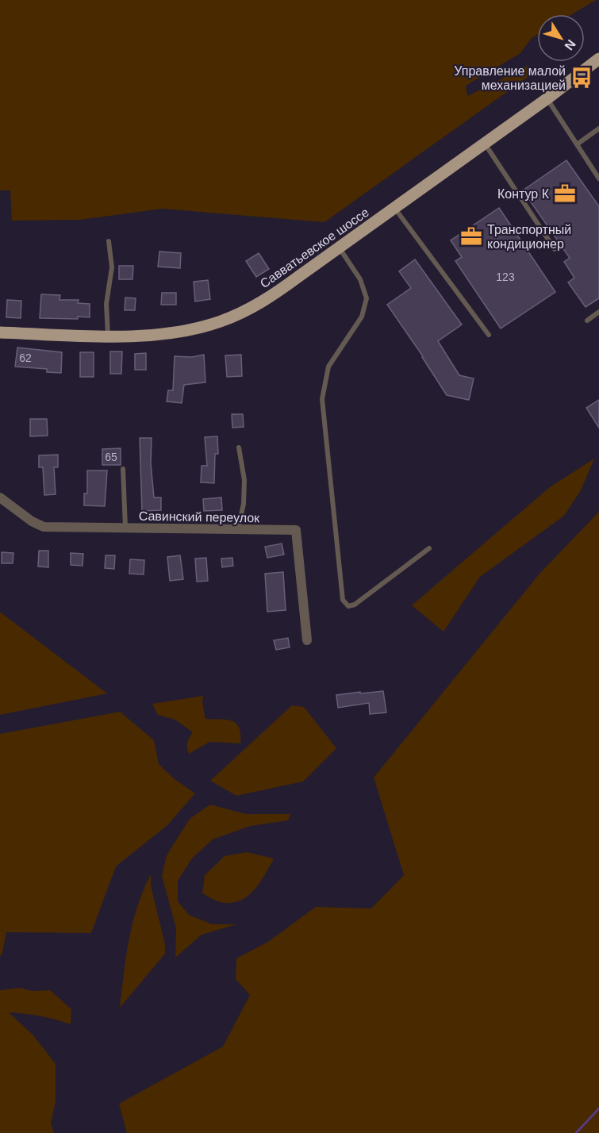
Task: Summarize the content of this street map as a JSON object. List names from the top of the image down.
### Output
{
  "streets": {
    "main road": ["Савватьевское шоссе"],
    "street": ["Савинский переулок"]
  },
  "places": {
    "bus stop": ["Управление малой механизацией"],
    "office": ["Контур К", "Транспортный кондиционер"]
  },
  "house_numbers": ["123", "62", "65"],
  "north": "bottom right"
}
